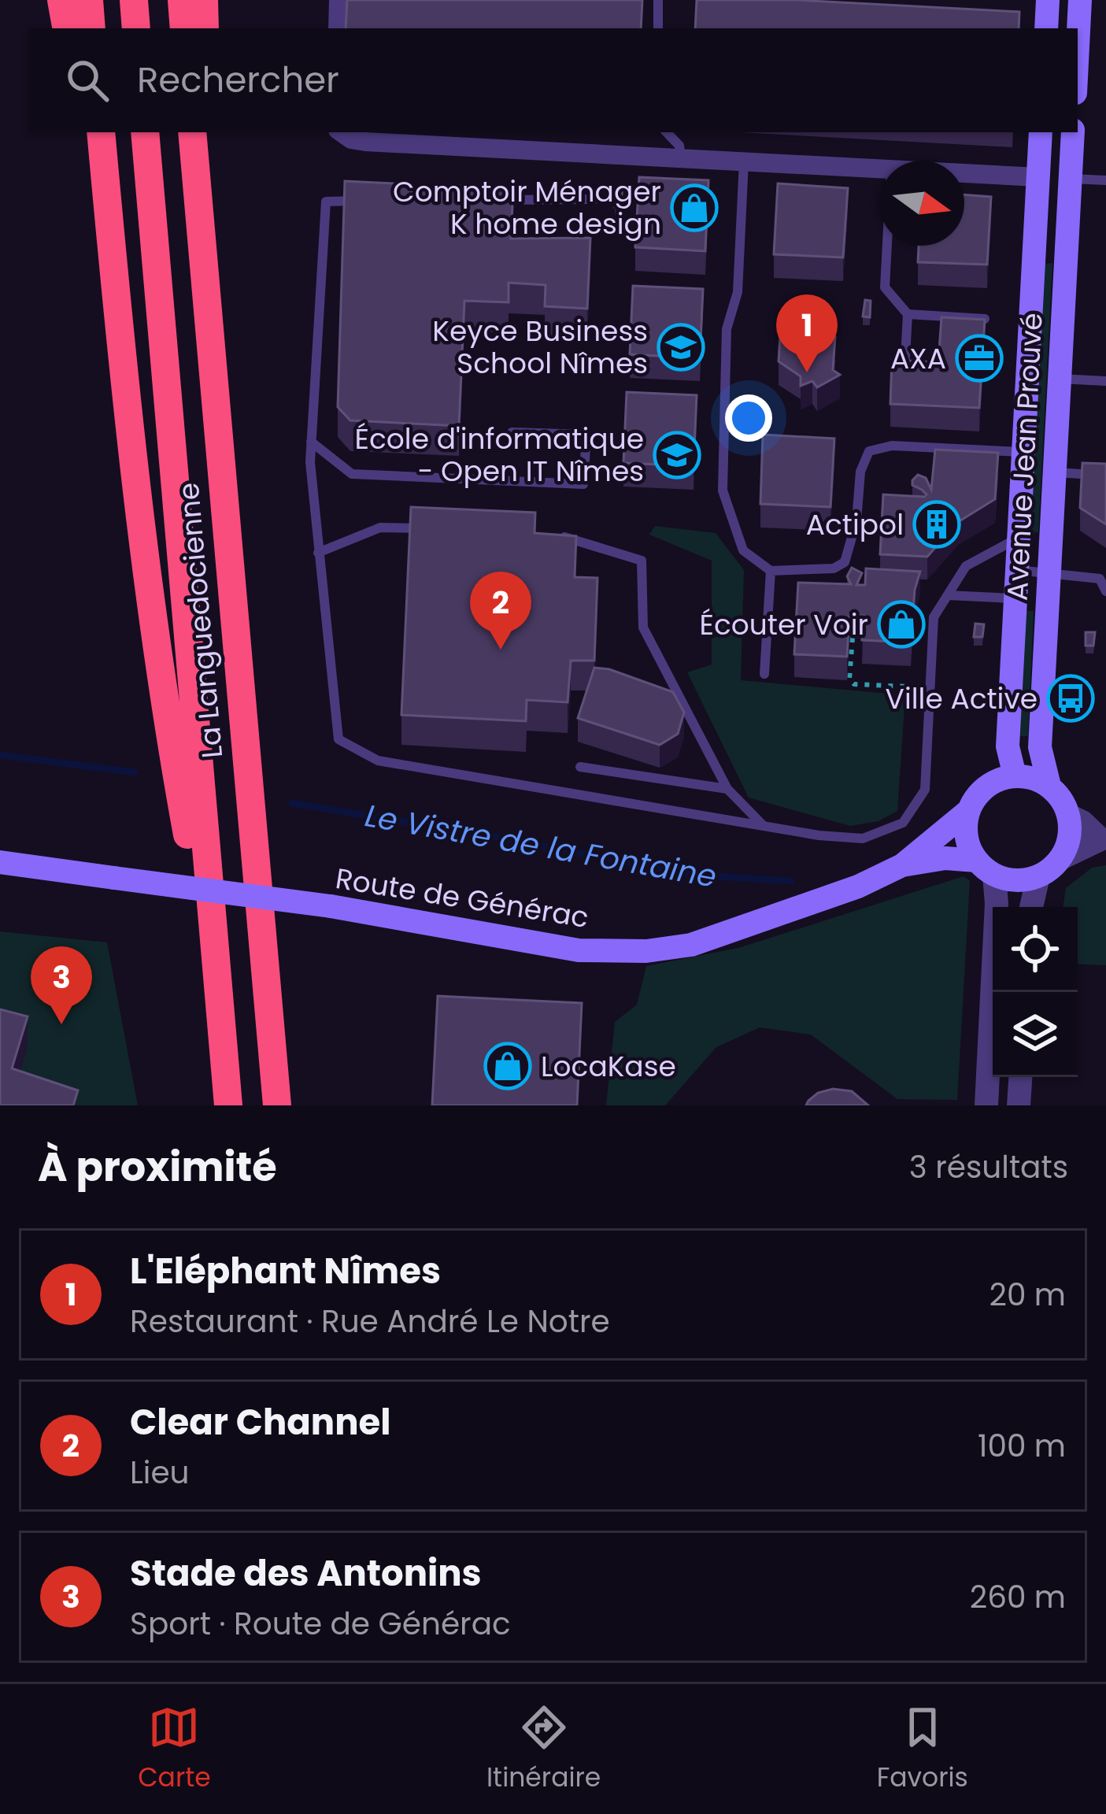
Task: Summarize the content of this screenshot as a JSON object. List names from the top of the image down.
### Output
{
  "streets": {
    "highway": ["La Languedocienne"],
    "main road": ["Avenue Jean Prouvé", "Route de Générac"]
  },
  "crossings": [
    ["Avenue Jean Prouvé", "Route de Générac"]
  ],
  "water": ["Le Vistre de la Fontaine"],
  "places": {
    "shop": ["Comptoir Ménager K home design", "Écouter Voir", "LocaKase"],
    "school or university": ["Keyce Business School Nîmes", "École d'informatique - Open IT Nîmes"],
    "office": ["AXA"],
    "building": ["Actipol"],
    "bus stop": ["Ville Active"]
  },
  "north": "right",
  "page": {
    "search": "Rechercher",
    "pins": ["1", "2", "3"],
    "heading": ["À proximité", "3 résultats"],
    "list": [
      {
        "mark": "1",
        "name": "L'Eléphant Nîmes",
        "note": "Restaurant · Rue André Le Notre",
        "value": "20 m"
      },
      {
        "mark": "2",
        "name": "Clear Channel",
        "note": "Lieu",
        "value": "100 m"
      },
      {
        "mark": "3",
        "name": "Stade des Antonins",
        "note": "Sport · Route de Générac",
        "value": "260 m"
      }
    ],
    "nav": ["Carte", "Itinéraire", "Favoris"]
  }
}
